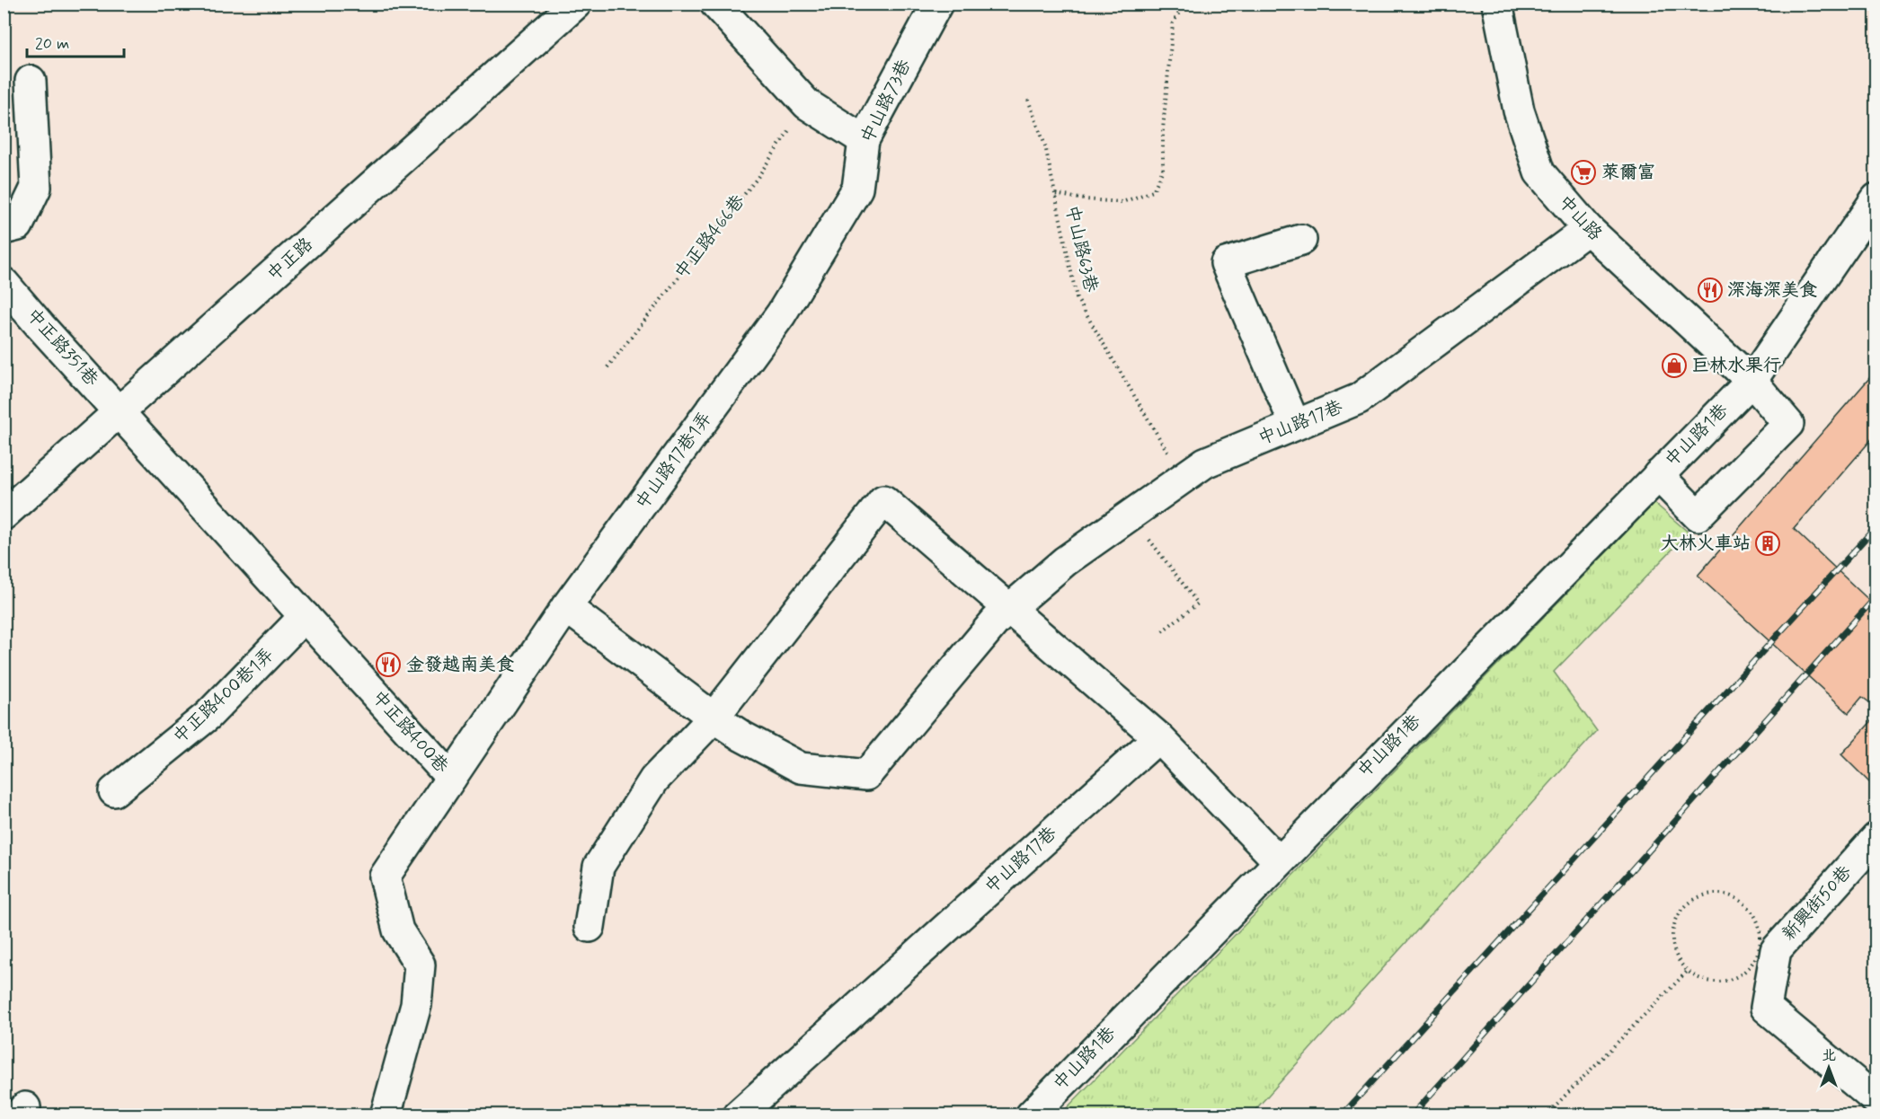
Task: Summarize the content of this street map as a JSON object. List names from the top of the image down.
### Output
{
  "streets": {
    "street": [
      "中山路73巷",
      "中山路",
      "中正路",
      "中正路351巷",
      "中山路17巷",
      "中山路1巷",
      "中山路17巷1弄",
      "中正路400巷1弄",
      "中正路400巷",
      "新興街50巷"
    ],
    "path": ["中正路466巷", "中山路63巷"]
  },
  "crossings": [
    ["中山路73巷", "中山路17巷1弄"],
    ["中山路", "中山路17巷"],
    ["中山路", "中山路1巷"],
    ["中山路63巷", "中山路17巷"],
    ["中正路", "中正路351巷"],
    ["中正路", "中正路400巷"],
    ["中正路351巷", "中正路400巷"],
    ["中山路17巷1弄", "中正路400巷"],
    ["中正路400巷1弄", "中正路400巷"]
  ],
  "places": {
    "supermarket": ["萊爾富"],
    "restaurant": ["深海深美食", "金發越南美食"],
    "shop": ["巨林水果行"],
    "building": ["大林火車站"]
  },
  "scale_bar": "20 m",
  "north": "top"
}
